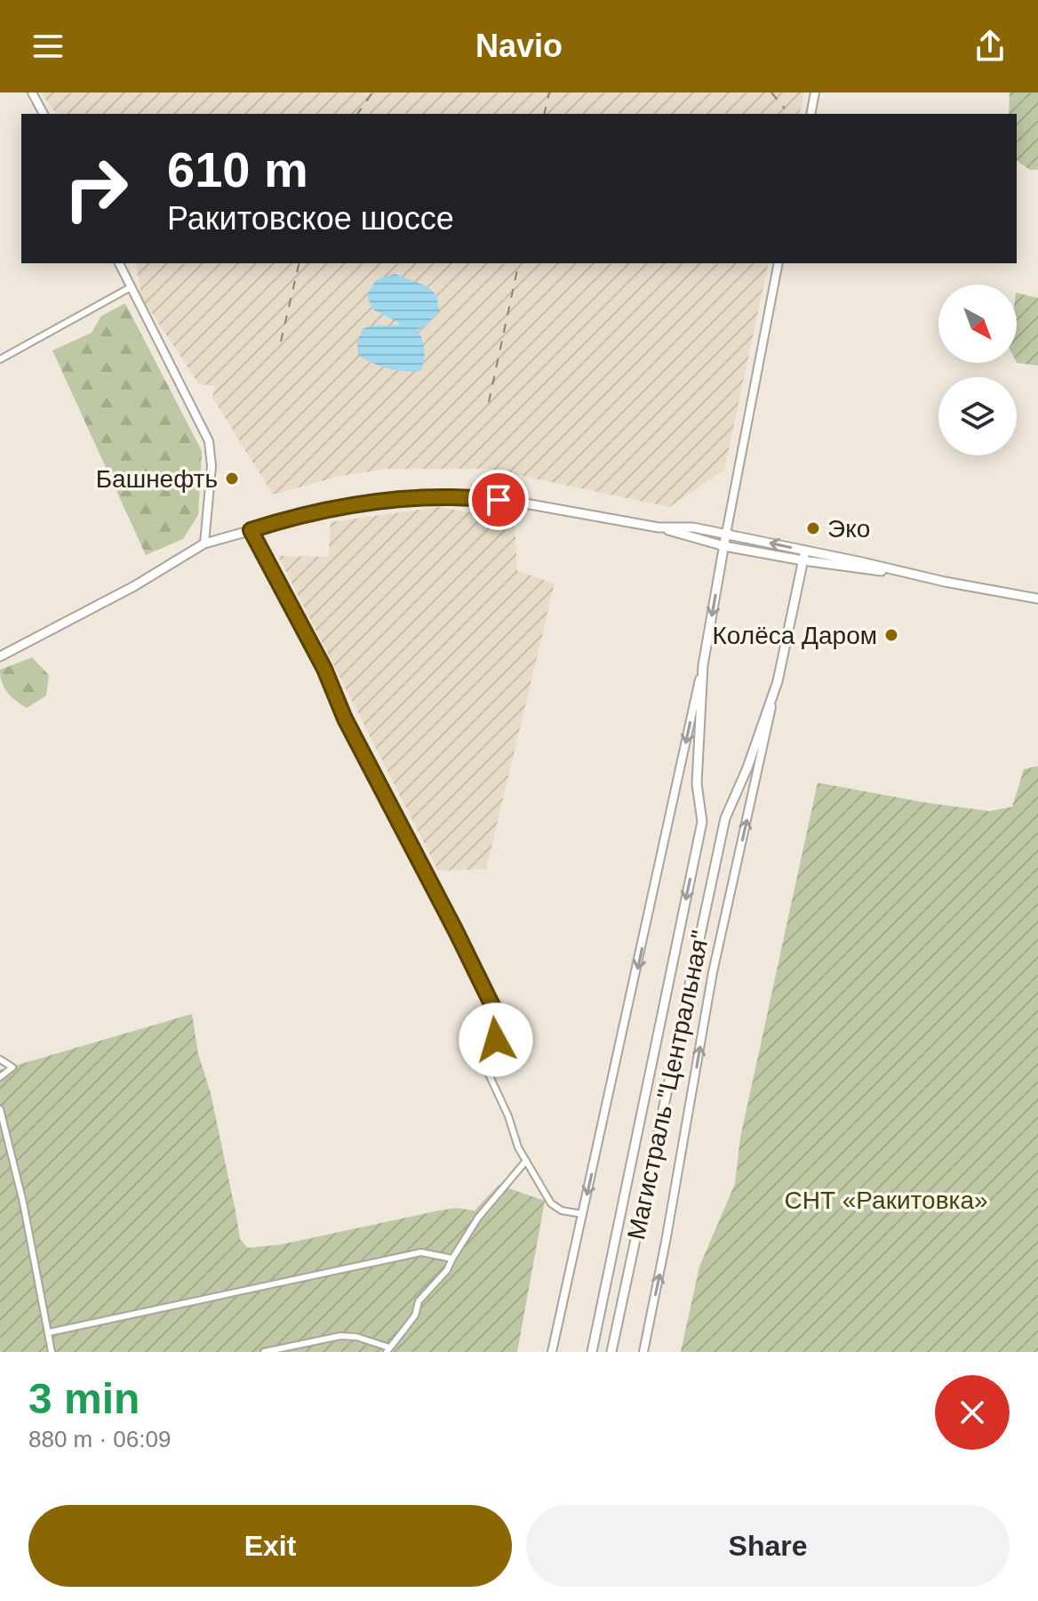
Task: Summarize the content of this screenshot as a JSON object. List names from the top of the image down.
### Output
{
  "streets": {
    "main road": ["Магистраль \"Центральная\""]
  },
  "parks": ["СНТ «Ракитовка»"],
  "places": ["Башнефть", "Эко", "Колёса Даром"],
  "north": "bottom right",
  "page": {
    "header": "Navio",
    "turn": ["610 m", "Ракитовское шоссе"],
    "heading": ["3 min", "880 m · 06:09"],
    "buttons": ["Exit", "Share"]
  }
}
